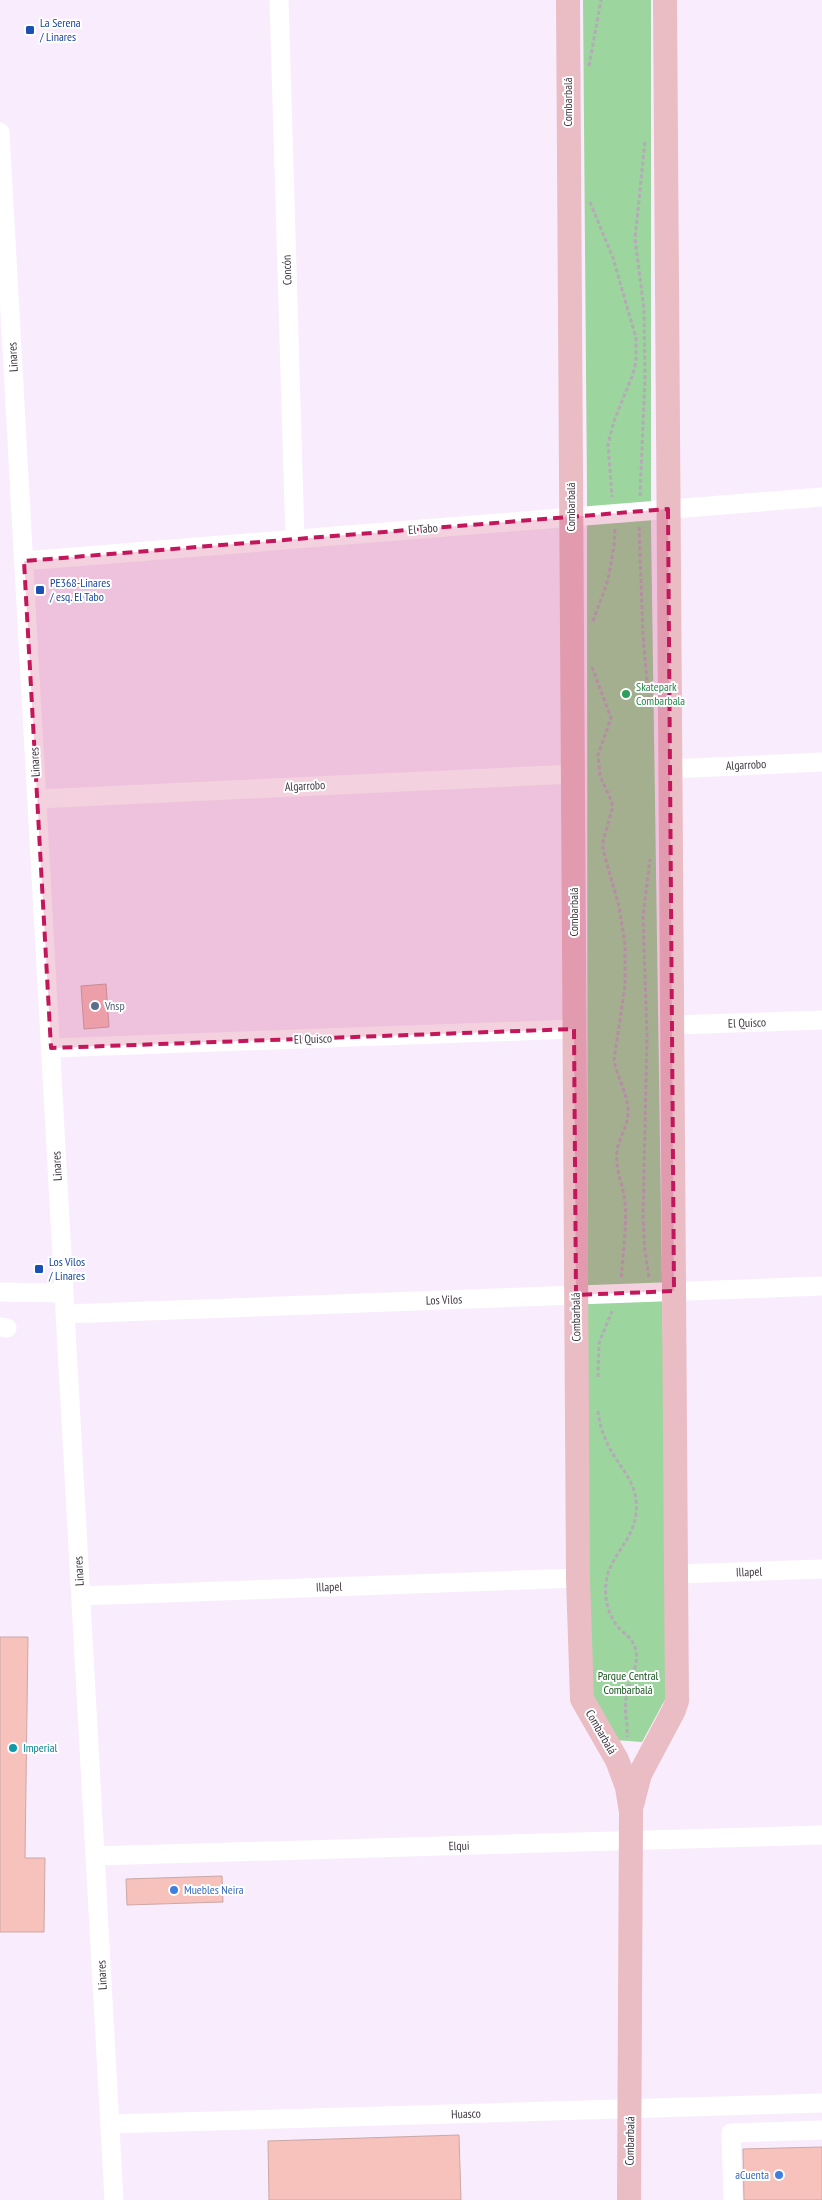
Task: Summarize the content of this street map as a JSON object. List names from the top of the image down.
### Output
{
  "streets": {
    "main road": ["Combarbalá"],
    "street": [
      "Concón",
      "Linares",
      "El Tabo",
      "Algarrobo",
      "El Quisco",
      "Los Vilos",
      "Illapel",
      "Elqui",
      "Huasco"
    ]
  },
  "crossings": [
    ["Combarbalá", "El Tabo"],
    ["Combarbalá", "Algarrobo"],
    ["Combarbalá", "El Quisco"],
    ["Combarbalá", "Los Vilos"],
    ["Combarbalá", "Illapel"],
    ["Combarbalá", "Elqui"],
    ["Combarbalá", "Huasco"],
    ["Concón", "El Tabo"],
    ["Linares", "El Tabo"],
    ["Linares", "Algarrobo"],
    ["Linares", "El Quisco"],
    ["Linares", "Los Vilos"],
    ["Linares", "Illapel"],
    ["Linares", "Elqui"],
    ["Linares", "Huasco"]
  ],
  "parks": ["Parque Central Combarbalá"],
  "places": {
    "transit": ["La Serena / Linares", "PE368-Linares / esq. El Tabo", "Los Vilos / Linares"],
    "other": [
      "Skatepark Combarbala",
      "Vnsp",
      "Imperial",
      "Muebles Neira",
      "aCuenta"
    ]
  }
}
